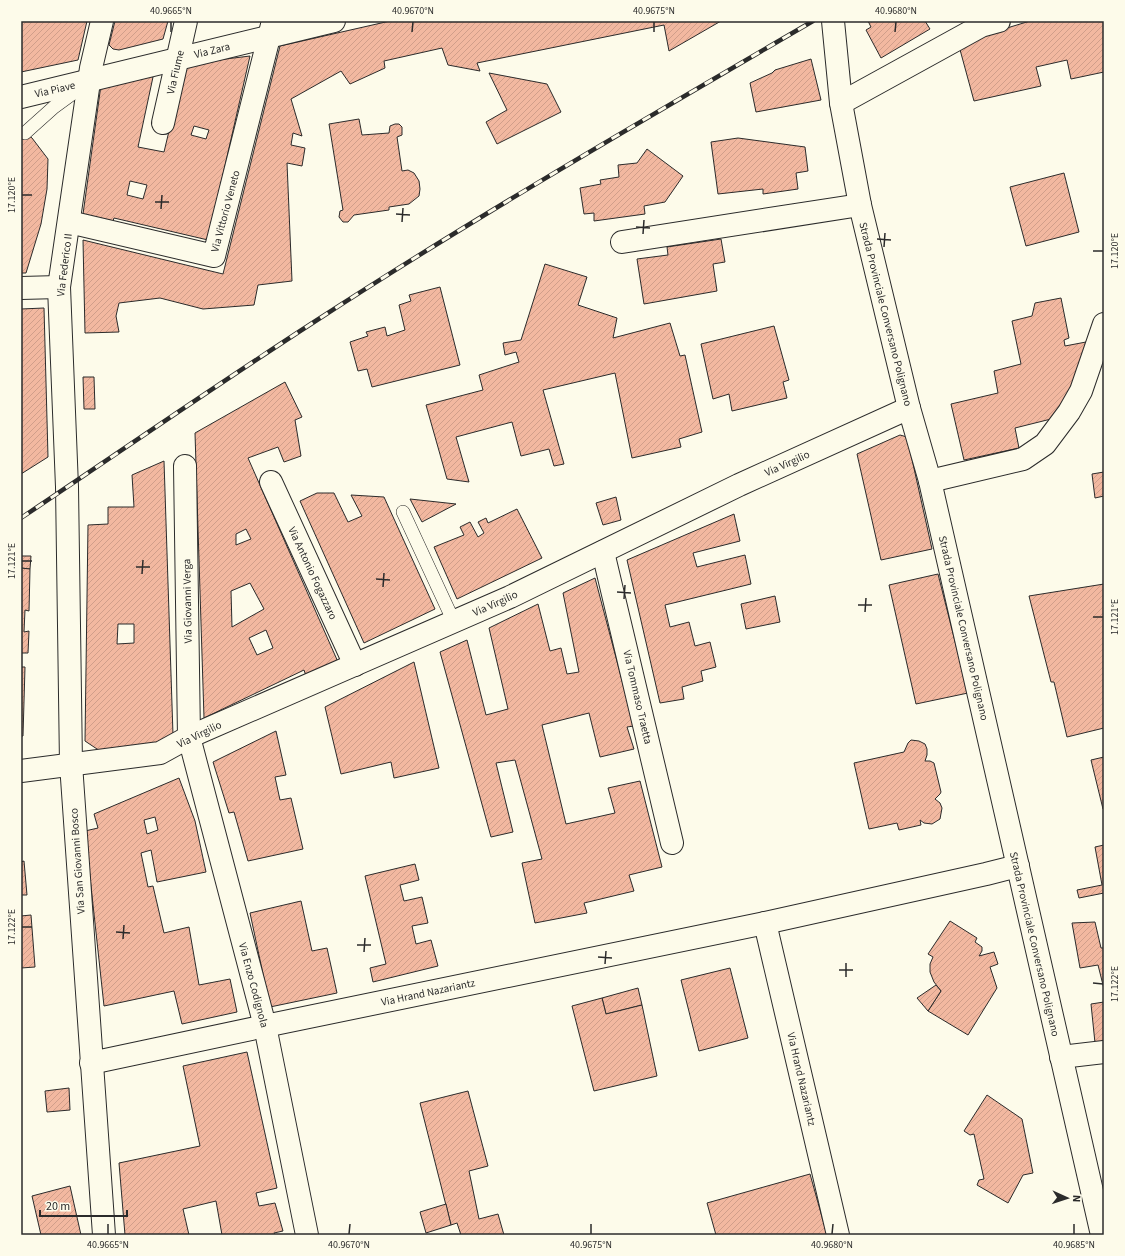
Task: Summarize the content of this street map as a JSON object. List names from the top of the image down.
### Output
{
  "streets": {
    "street": [
      "Via Zara",
      "Via Fiume",
      "Via Piave",
      "Via Vittorio Veneto",
      "Via Federico II",
      "Strada Provinciale Conversano Polignano",
      "Via Virgilio",
      "Via Antonio Fogazzaro",
      "Via Giovanni Verga",
      "Via Tommaso Traetta",
      "Via San Giovanni Bosco",
      "Via Enzo Codignola",
      "Via Hrand Nazariantz"
    ]
  },
  "crossings": [
    ["Via Zara", "Via Fiume"],
    ["Via Zara", "Via Piave"],
    ["Via Zara", "Via Vittorio Veneto"],
    ["Via Zara", "Via Federico II"],
    ["Via Piave", "Via Federico II"],
    ["Via Vittorio Veneto", "Via Federico II"],
    ["Via Federico II", "Via San Giovanni Bosco"],
    ["Strada Provinciale Conversano Polignano", "Via Virgilio"],
    ["Strada Provinciale Conversano Polignano", "Via Hrand Nazariantz"],
    ["Via Virgilio", "Via Antonio Fogazzaro"],
    ["Via Virgilio", "Via Giovanni Verga"],
    ["Via Virgilio", "Via Tommaso Traetta"],
    ["Via Virgilio", "Via San Giovanni Bosco"],
    ["Via Virgilio", "Via Enzo Codignola"],
    ["Via Giovanni Verga", "Via Enzo Codignola"],
    ["Via San Giovanni Bosco", "Via Hrand Nazariantz"],
    ["Via Enzo Codignola", "Via Hrand Nazariantz"]
  ],
  "scale_bar": "20 m",
  "north": "right",
  "coordinates": [
    "40.9665°N",
    "40.9670°N",
    "40.9675°N",
    "40.9680°N",
    "17.120°E",
    "17.121°E",
    "17.122°E",
    "40.9685°N"
  ]
}
